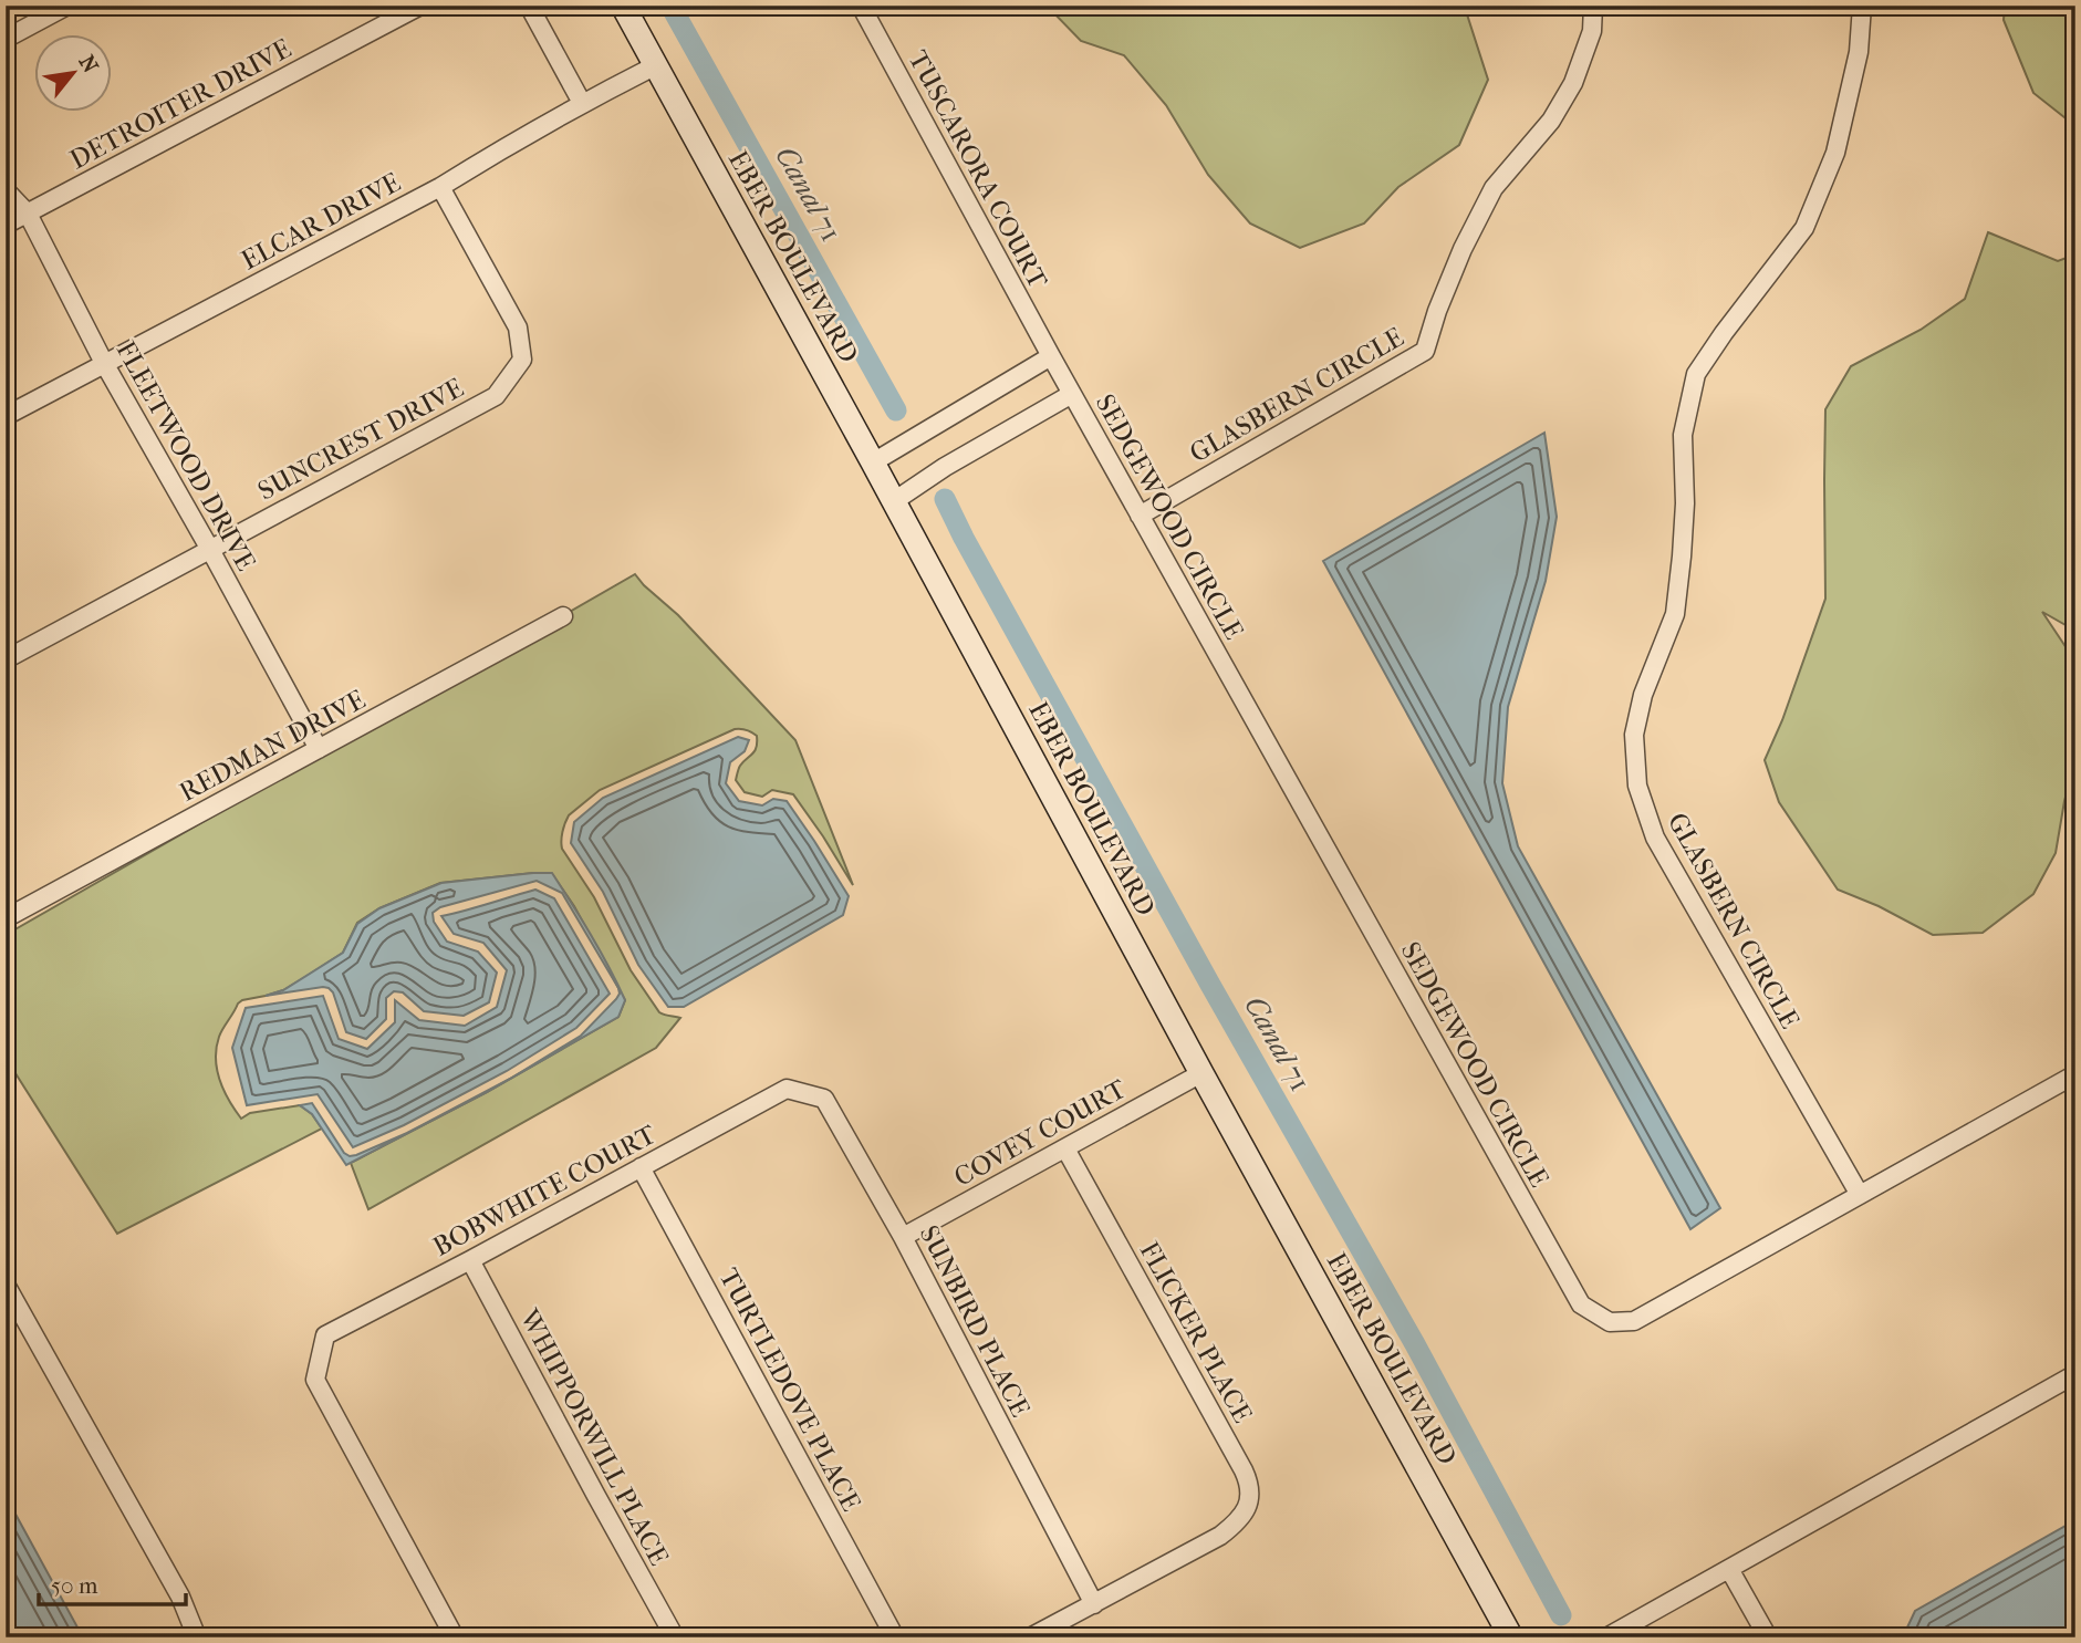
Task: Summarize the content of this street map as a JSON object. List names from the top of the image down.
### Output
{
  "streets": {
    "street": [
      "DETROITER DRIVE",
      "TUSCARORA COURT",
      "ELCAR DRIVE",
      "EBER BOULEVARD",
      "GLASBERN CIRCLE",
      "SUNCREST DRIVE",
      "FLEETWOOD DRIVE",
      "SEDGEWOOD CIRCLE",
      "REDMAN DRIVE",
      "COVEY COURT",
      "BOBWHITE COURT",
      "SUNBIRD PLACE",
      "FLICKER PLACE",
      "TURTLEDOVE PLACE",
      "WHIPPORWILL PLACE"
    ]
  },
  "crossings": [
    ["DETROITER DRIVE", "FLEETWOOD DRIVE"],
    ["TUSCARORA COURT", "SEDGEWOOD CIRCLE"],
    ["ELCAR DRIVE", "EBER BOULEVARD"],
    ["ELCAR DRIVE", "SUNCREST DRIVE"],
    ["ELCAR DRIVE", "FLEETWOOD DRIVE"],
    ["EBER BOULEVARD", "COVEY COURT"],
    ["GLASBERN CIRCLE", "SEDGEWOOD CIRCLE"],
    ["SUNCREST DRIVE", "FLEETWOOD DRIVE"],
    ["FLEETWOOD DRIVE", "REDMAN DRIVE"],
    ["COVEY COURT", "SUNBIRD PLACE"],
    ["COVEY COURT", "FLICKER PLACE"],
    ["BOBWHITE COURT", "SUNBIRD PLACE"],
    ["BOBWHITE COURT", "TURTLEDOVE PLACE"],
    ["BOBWHITE COURT", "WHIPPORWILL PLACE"],
    ["SUNBIRD PLACE", "FLICKER PLACE"]
  ],
  "water": ["Canal 71"],
  "scale_bar": "50 m",
  "north": "top right"
}
